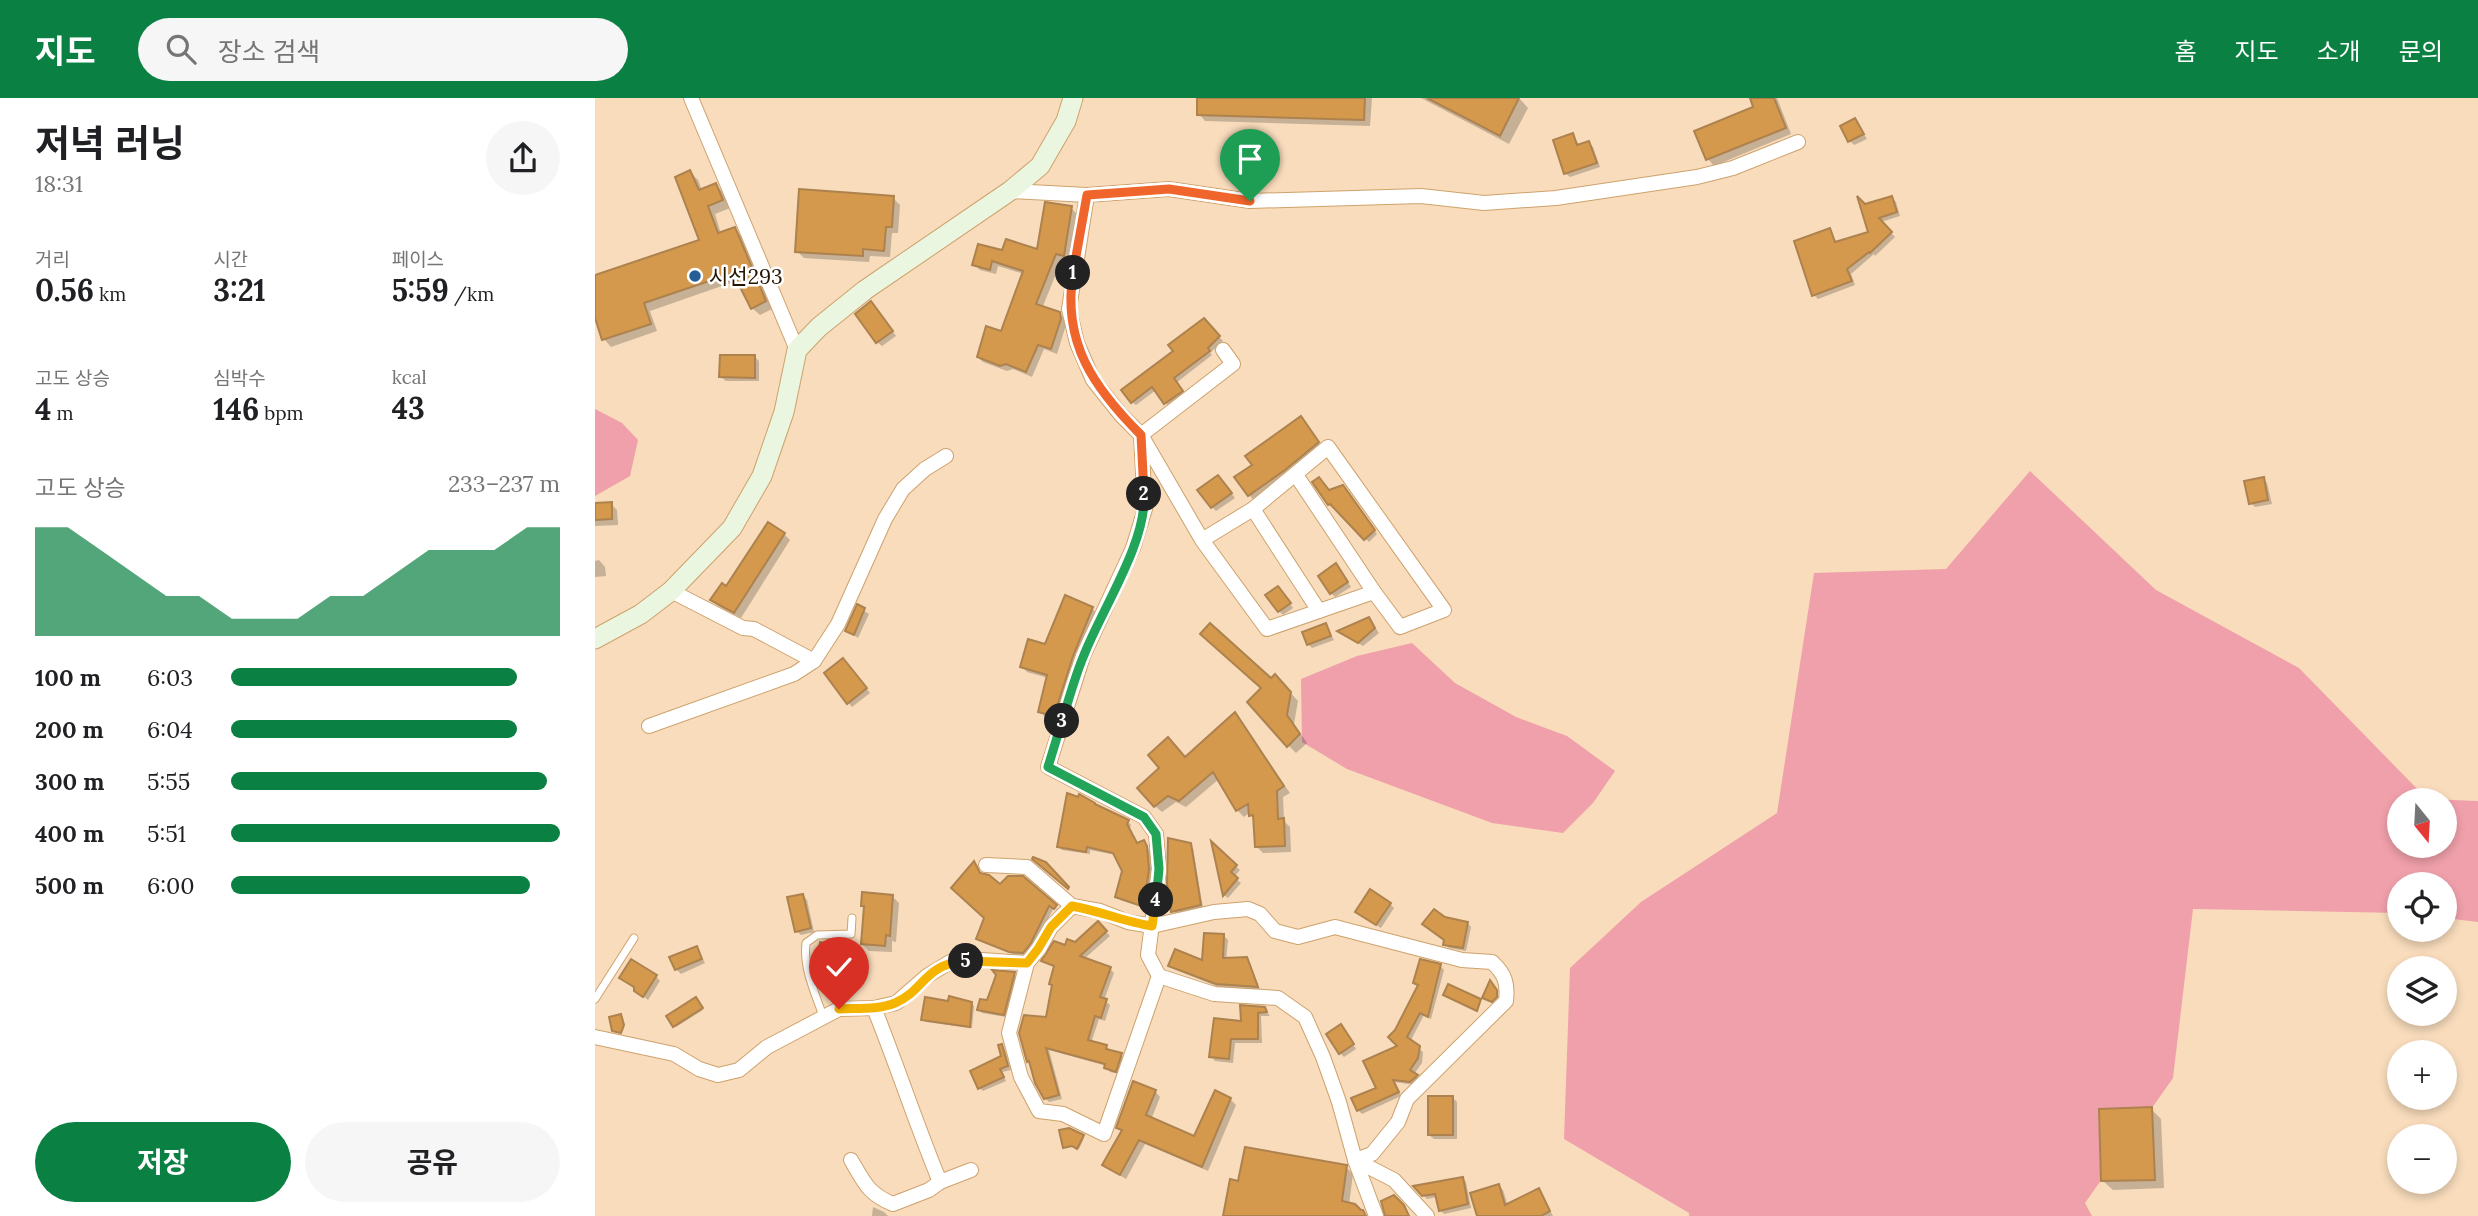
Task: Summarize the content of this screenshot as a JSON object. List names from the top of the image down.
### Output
{
  "places": ["시선293"],
  "north": "bottom",
  "page": {
    "header": "지도",
    "search": "장소 검색",
    "nav": [
      "홈",
      "지도",
      "소개",
      "문의"
    ],
    "heading": ["저녁 러닝", "18:31"],
    "stats": [
      ["거리", "0.56 km"],
      ["시간", "3:21"],
      ["페이스", "5:59 /km"],
      ["고도 상승", "4 m"],
      ["심박수", "146 bpm"],
      ["kcal", "43"]
    ],
    "pins": [
      "1",
      "2",
      "3",
      "4",
      "5"
    ],
    "chart": ["고도 상승", "233–237 m"],
    "list": [
      {
        "name": "100 m",
        "note": "6:03"
      },
      {
        "name": "200 m",
        "note": "6:04"
      },
      {
        "name": "300 m",
        "note": "5:55"
      },
      {
        "name": "400 m",
        "note": "5:51"
      },
      {
        "name": "500 m",
        "note": "6:00"
      }
    ],
    "map_buttons": ["+", "−"],
    "buttons": ["저장", "공유"]
  }
}
